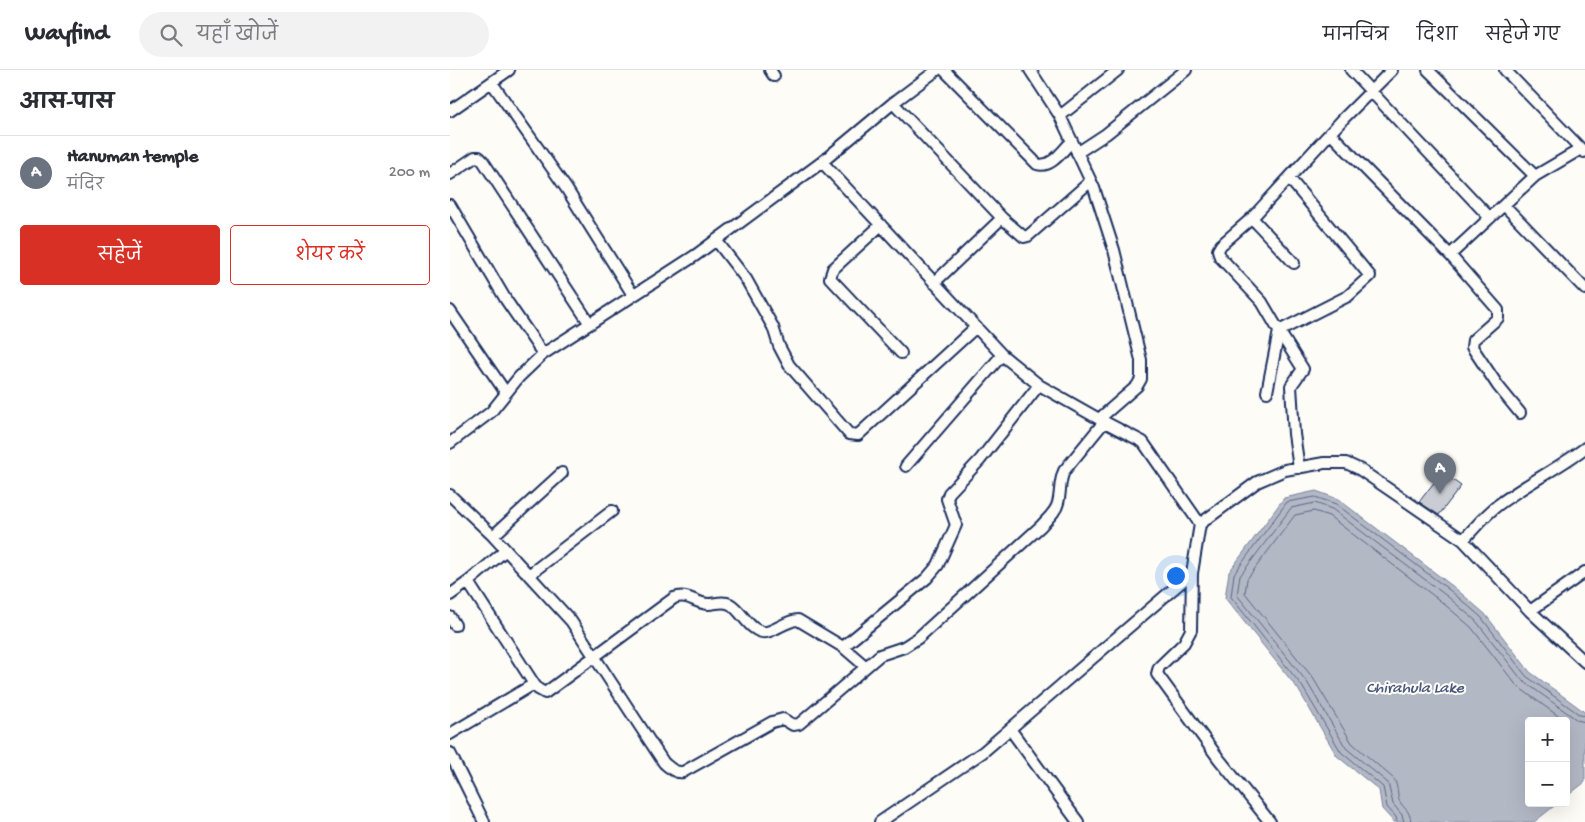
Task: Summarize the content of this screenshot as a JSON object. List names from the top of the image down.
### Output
{
  "water": ["Chirahula Lake"],
  "page": {
    "header": "Wayfind",
    "search": "यहाँ खोजें",
    "nav": ["मानचित्र", "दिशा", "सहेजे गए"],
    "heading": "आस-पास",
    "list": [
      {
        "mark": "A",
        "name": "Hanuman temple",
        "note": "मंदिर",
        "value": "200 m"
      }
    ],
    "buttons": ["सहेजें", "शेयर करें"],
    "pins": "A",
    "map_buttons": ["+", "−"]
  }
}
